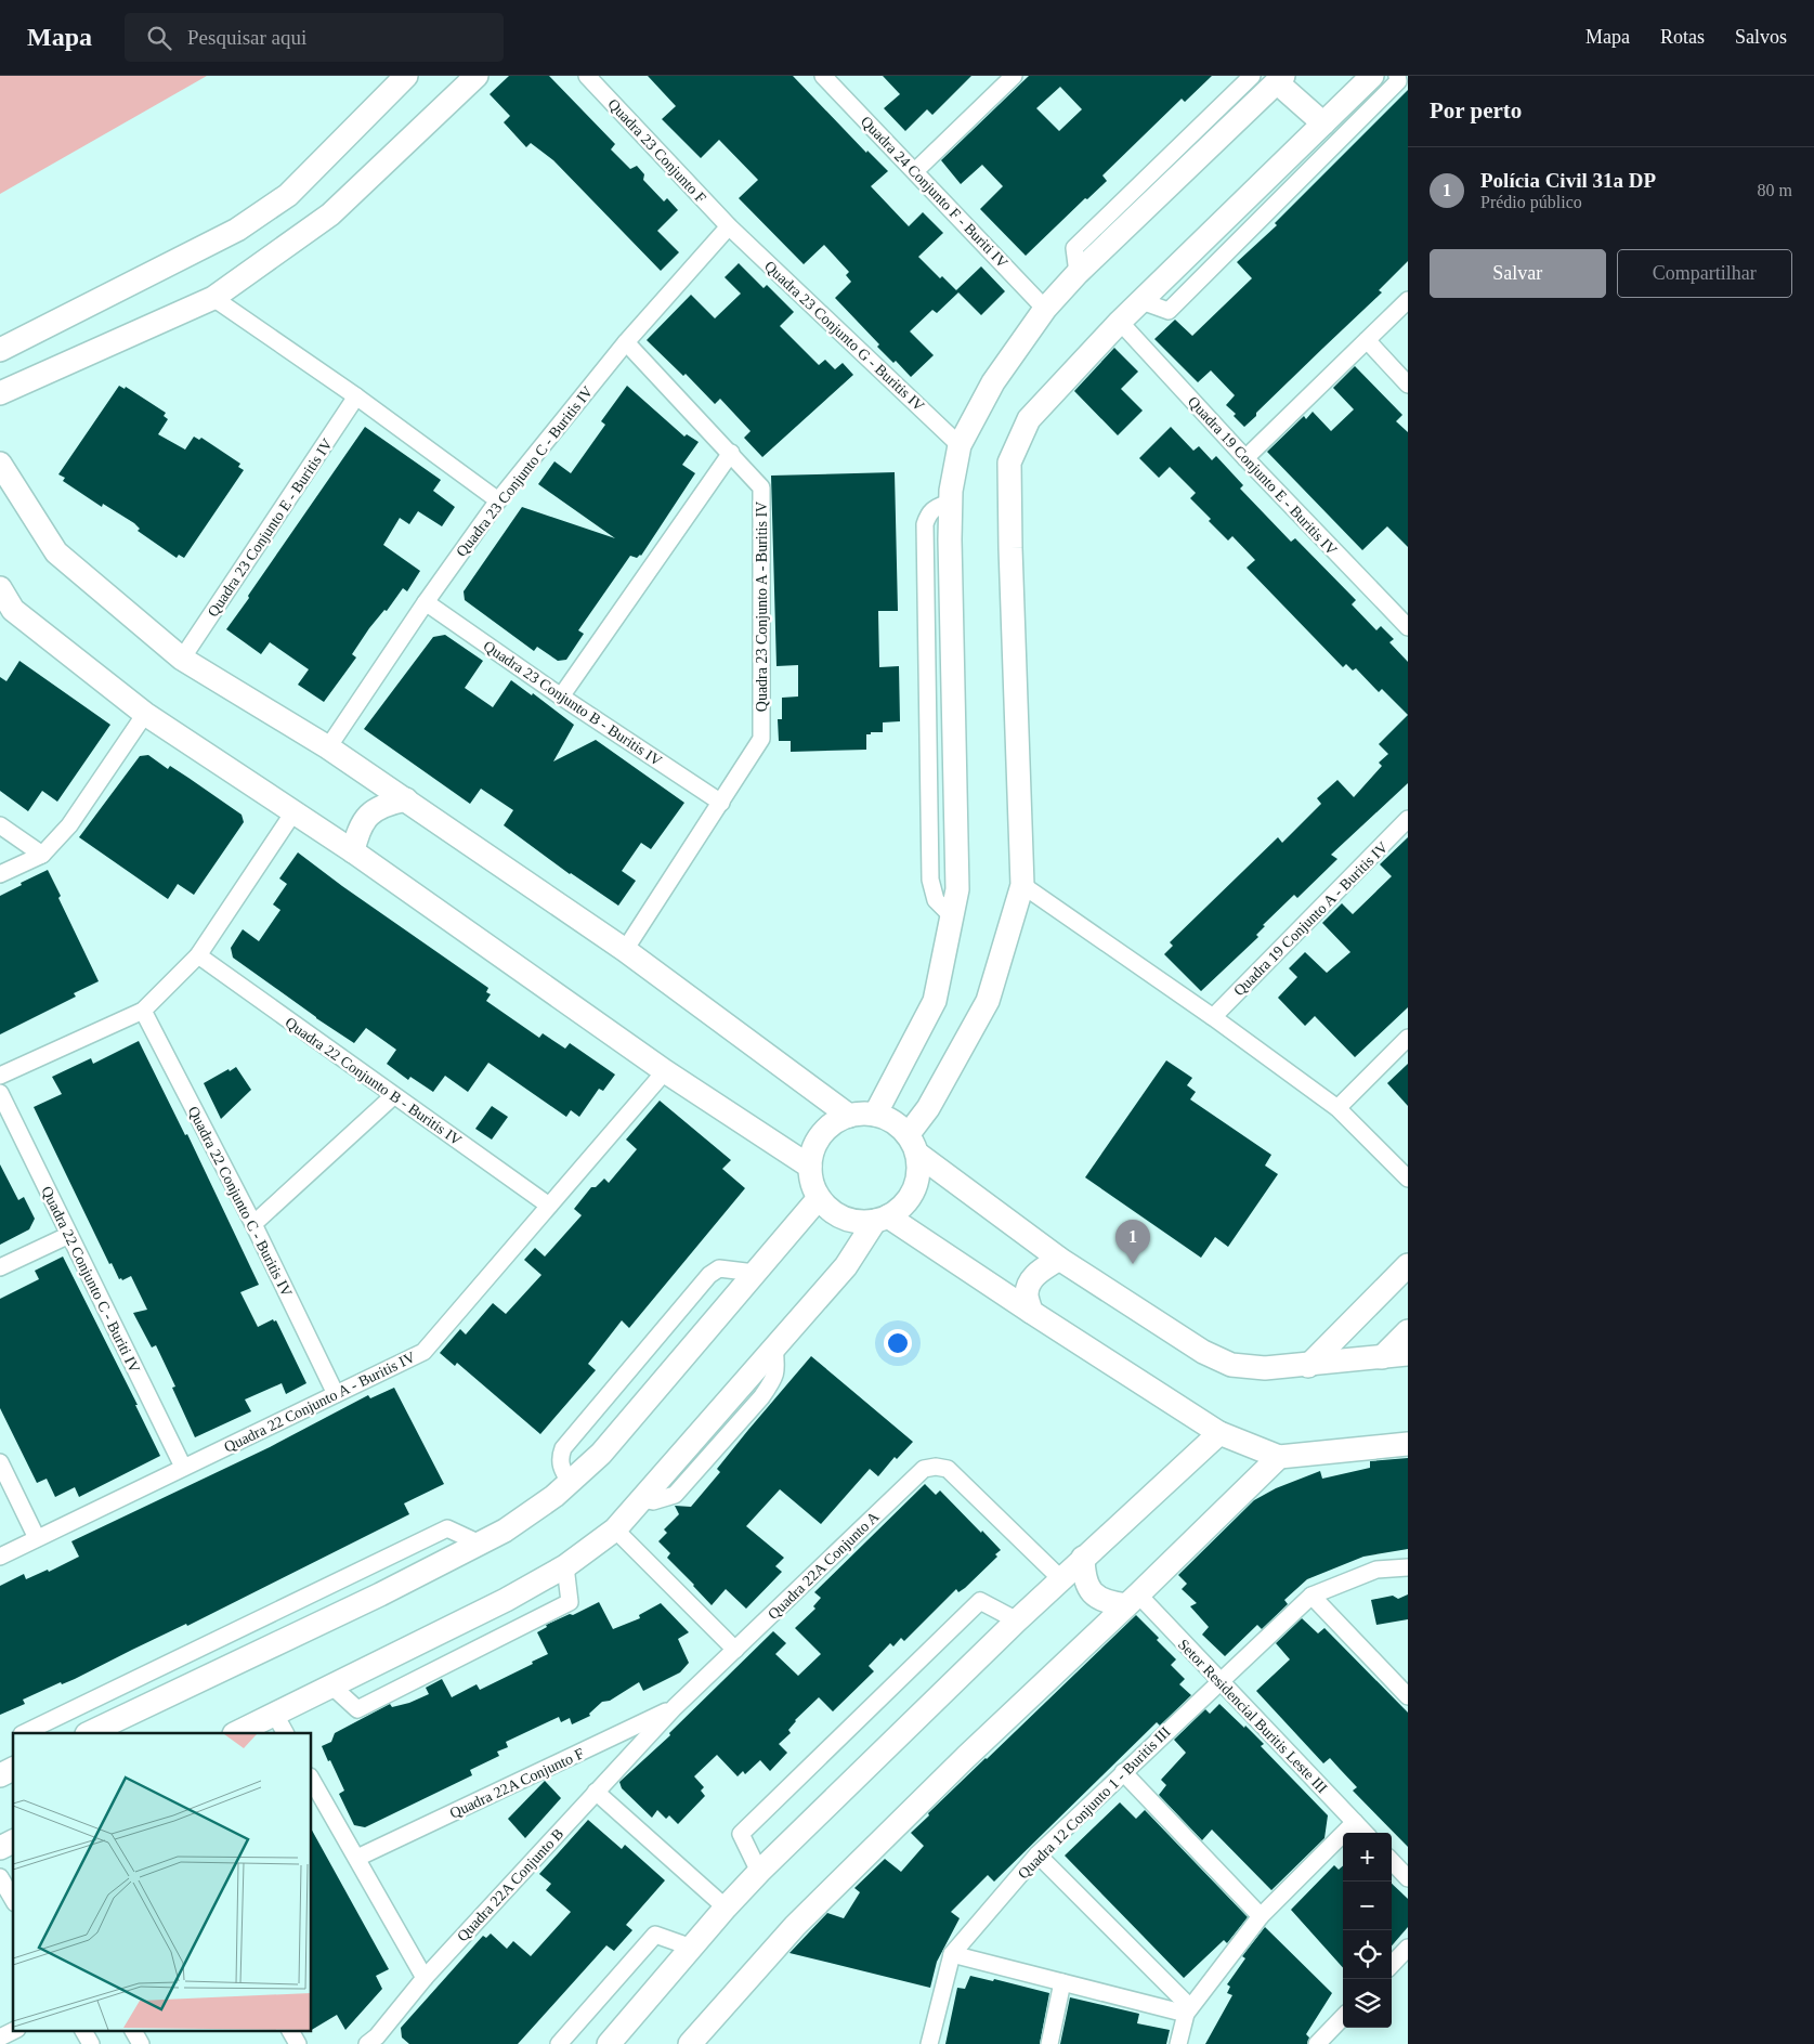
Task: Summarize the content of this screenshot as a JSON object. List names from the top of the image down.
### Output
{
  "streets": {
    "street": [
      "Quadra 23 Conjunto F",
      "Quadra 24 Conjunto F - Buriti IV",
      "Quadra 23 Conjunto G - Buritis IV",
      "Quadra 23 Conjunto C - Buritis IV",
      "Quadra 19 Conjunto E - Buritis IV",
      "Quadra 23 Conjunto E - Buritis IV",
      "Quadra 23 Conjunto A - Buritis IV",
      "Quadra 23 Conjunto B - Buritis IV",
      "Quadra 19 Conjunto A - Buritis IV",
      "Quadra 22 Conjunto B - Buritis IV",
      "Quadra 22 Conjunto C - Buritis IV",
      "Quadra 22 Conjunto C - Buriti IV",
      "Quadra 22 Conjunto A - Buritis IV",
      "Quadra 22A Conjunto A",
      "Setor Residencial Buritis Leste III",
      "Quadra 22A Conjunto F",
      "Quadra 12 Conjunto 1 - Buritis III",
      "Quadra 22A Conjunto B"
    ]
  },
  "crossings": [
    ["Quadra 23 Conjunto F", "Quadra 23 Conjunto G - Buritis IV"],
    ["Quadra 23 Conjunto F", "Quadra 23 Conjunto C - Buritis IV"],
    ["Quadra 23 Conjunto G - Buritis IV", "Quadra 23 Conjunto C - Buritis IV"],
    ["Quadra 23 Conjunto C - Buritis IV", "Quadra 23 Conjunto A - Buritis IV"],
    ["Quadra 23 Conjunto C - Buritis IV", "Quadra 23 Conjunto B - Buritis IV"],
    ["Quadra 23 Conjunto A - Buritis IV", "Quadra 23 Conjunto B - Buritis IV"],
    ["Quadra 22 Conjunto B - Buritis IV", "Quadra 22 Conjunto A - Buritis IV"],
    ["Quadra 22 Conjunto C - Buritis IV", "Quadra 22 Conjunto A - Buritis IV"],
    ["Quadra 22 Conjunto C - Buriti IV", "Quadra 22 Conjunto A - Buritis IV"],
    ["Quadra 22A Conjunto A", "Quadra 22A Conjunto F"],
    ["Quadra 22A Conjunto A", "Quadra 22A Conjunto B"],
    ["Setor Residencial Buritis Leste III", "Quadra 12 Conjunto 1 - Buritis III"]
  ],
  "page": {
    "header": "Mapa",
    "search": "Pesquisar aqui",
    "nav": ["Mapa", "Rotas", "Salvos"],
    "heading": "Por perto",
    "list": [
      {
        "mark": "1",
        "name": "Polícia Civil 31a DP",
        "note": "Prédio público",
        "value": "80 m"
      }
    ],
    "buttons": ["Salvar", "Compartilhar"],
    "pins": "1",
    "map_buttons": ["+", "−"]
  }
}
